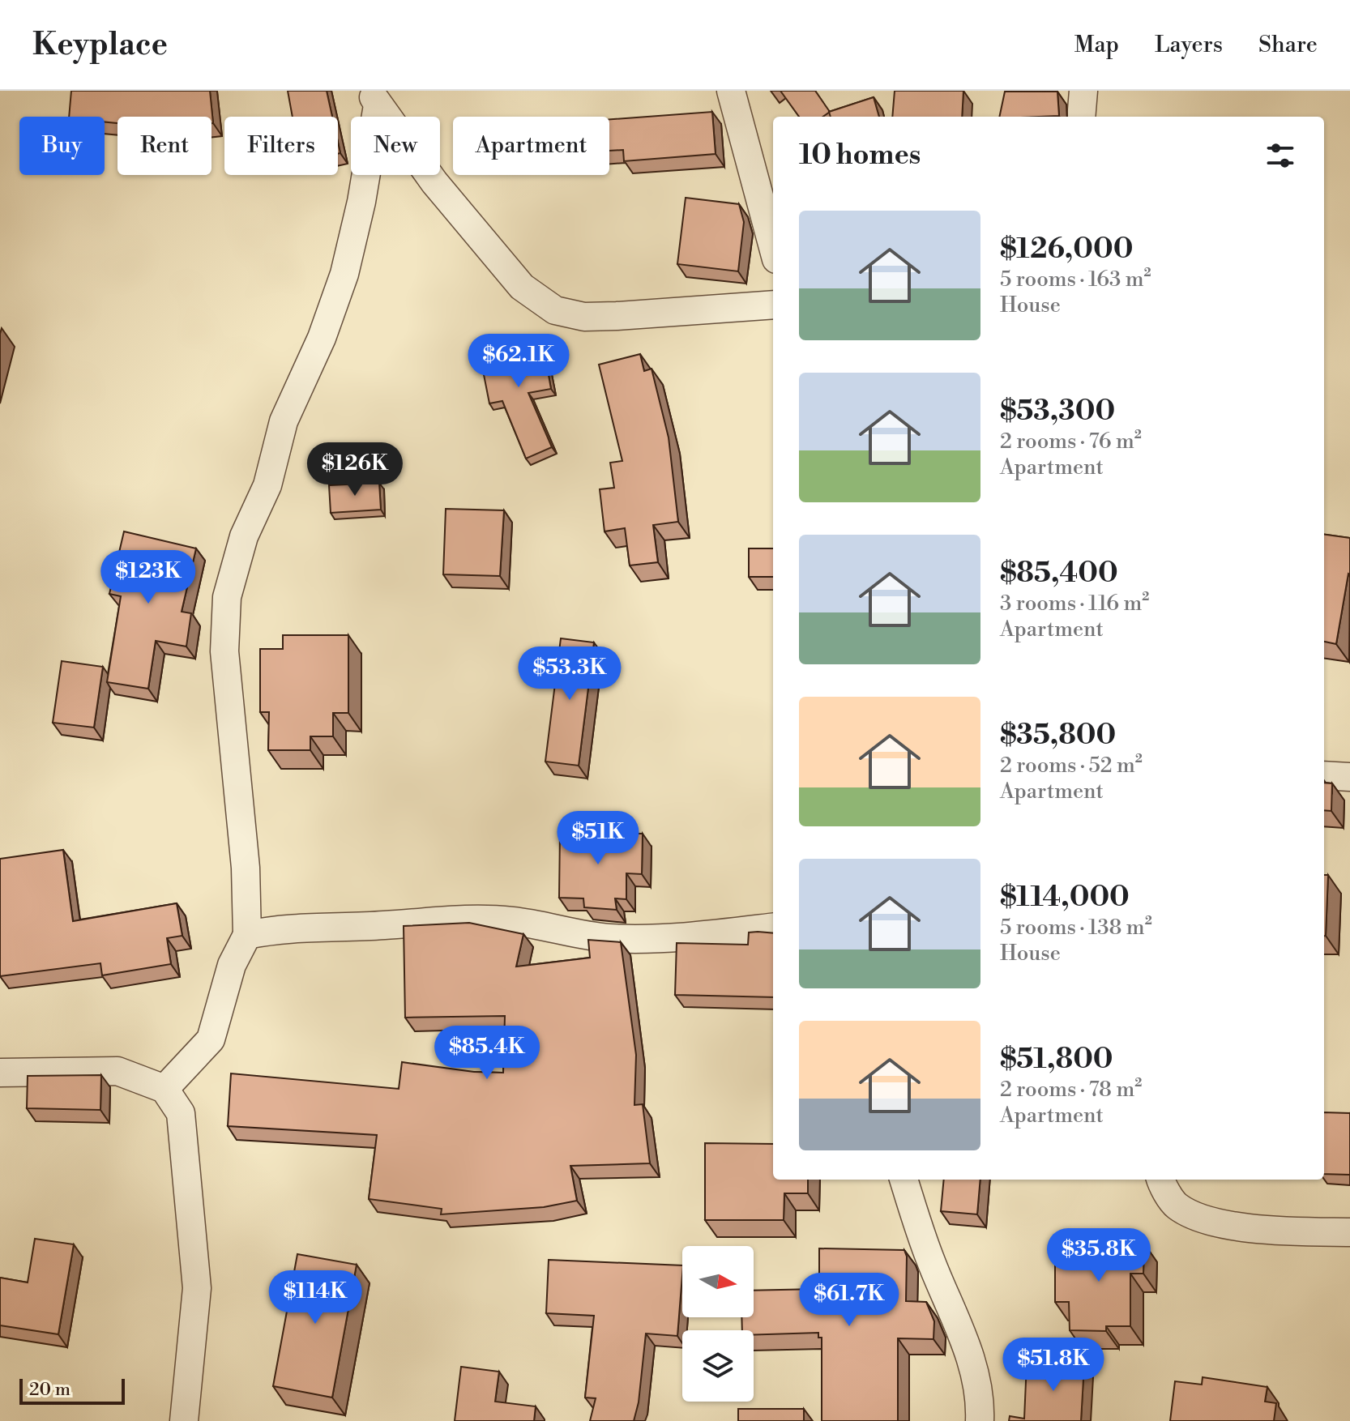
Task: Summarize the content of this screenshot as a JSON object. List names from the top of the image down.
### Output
{
  "scale_bar": "20 m",
  "north": "right",
  "page": {
    "header": "Keyplace",
    "nav": ["Map", "Layers", "Share"],
    "chip": [
      "Buy",
      "Rent",
      "Filters",
      "New",
      "Apartment"
    ],
    "heading": "10 homes",
    "list": [
      {
        "name": "$126,000",
        "note": "5 rooms · 163 m² · House"
      },
      {
        "name": "$53,300",
        "note": "2 rooms · 76 m² · Apartment"
      },
      {
        "name": "$85,400",
        "note": "3 rooms · 116 m² · Apartment"
      },
      {
        "name": "$35,800",
        "note": "2 rooms · 52 m² · Apartment"
      },
      {
        "name": "$114,000",
        "note": "5 rooms · 138 m² · House"
      },
      {
        "name": "$51,800",
        "note": "2 rooms · 78 m² · Apartment"
      }
    ],
    "price": [
      "$62.1K",
      "$126K",
      "$123K",
      "$53.3K",
      "$51K",
      "$85.4K",
      "$35.8K",
      "$114K",
      "$61.7K",
      "$51.8K"
    ],
    "scale": "20 m"
  }
}
